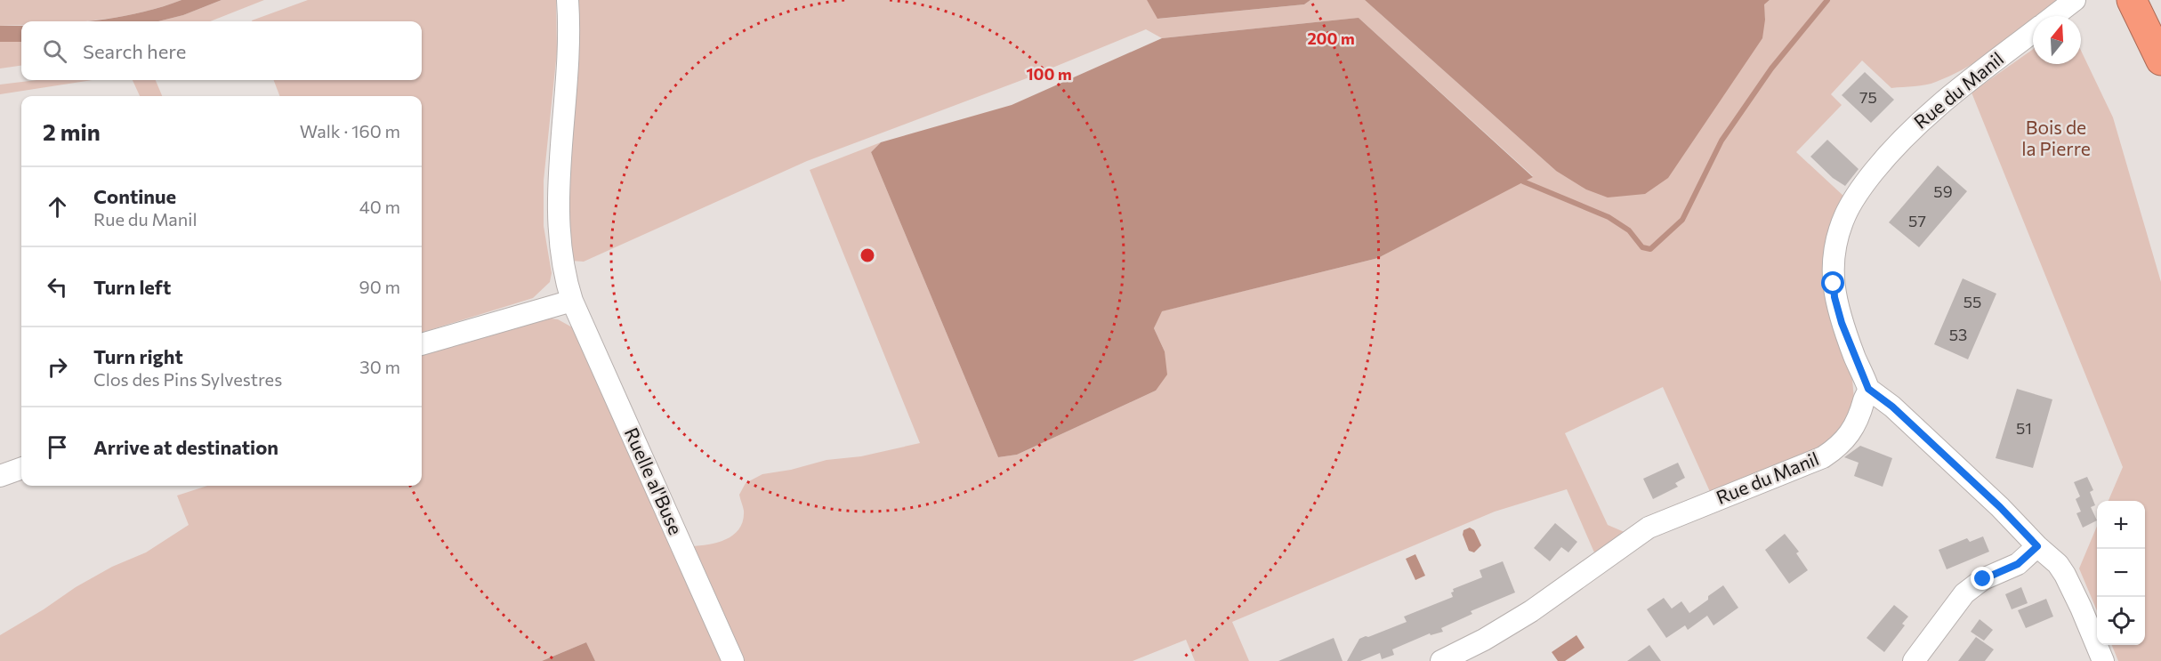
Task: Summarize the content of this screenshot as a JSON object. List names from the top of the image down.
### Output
{
  "streets": {
    "street": ["Rue du Manil", "Ruelle al'Buse"]
  },
  "parks": ["Bois de la Pierre"],
  "house_numbers": [
    "75",
    "59",
    "57",
    "55",
    "53",
    "51"
  ],
  "north": "top",
  "page": {
    "search": "Search here",
    "heading": ["2 min", "Walk · 160 m"],
    "list": [
      ["Continue", "Rue du Manil", "40 m"],
      ["Turn left", "90 m"],
      ["Turn right", "Clos des Pins Sylvestres", "30 m"],
      "Arrive at destination"
    ],
    "map_buttons": ["+", "−"]
  },
  "rings": ["200 m", "100 m"]
}
